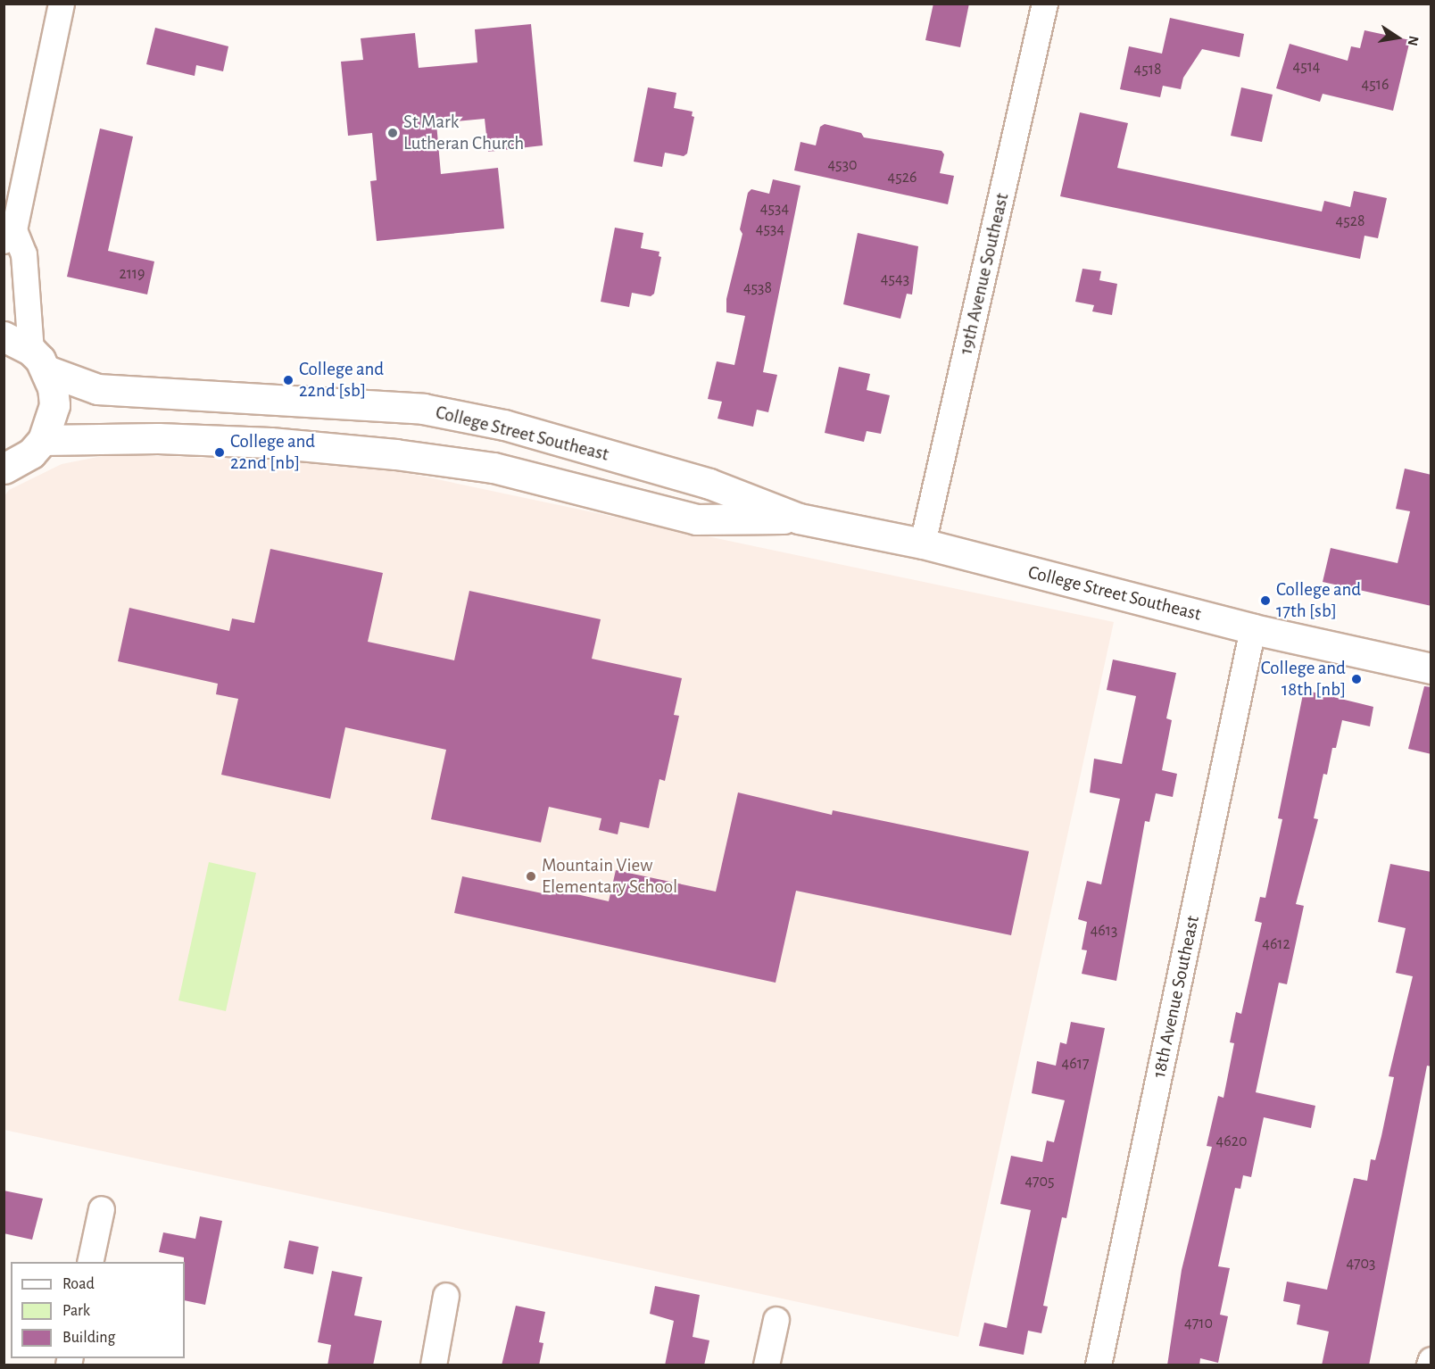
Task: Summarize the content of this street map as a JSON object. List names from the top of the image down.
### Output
{
  "streets": {
    "main road": ["College Street Southeast"],
    "street": ["19th Avenue Southeast", "18th Avenue Southeast"]
  },
  "crossings": [
    ["19th Avenue Southeast", "College Street Southeast"],
    ["College Street Southeast", "18th Avenue Southeast"]
  ],
  "places": [
    "St Mark Lutheran Church",
    "College and 22nd [sb]",
    "College and 22nd [nb]",
    "College and 17th [sb]",
    "College and 18th [nb]",
    "Mountain View Elementary School"
  ],
  "house_numbers": [
    "4514",
    "4518",
    "4516",
    "4530",
    "4526",
    "4534",
    "4528",
    "4534",
    "2119",
    "4543",
    "4538",
    "4613",
    "4612",
    "4617",
    "4620",
    "4705",
    "4703",
    "4710"
  ],
  "legend": ["Road", "Park", "Building"],
  "north": "right"
}
